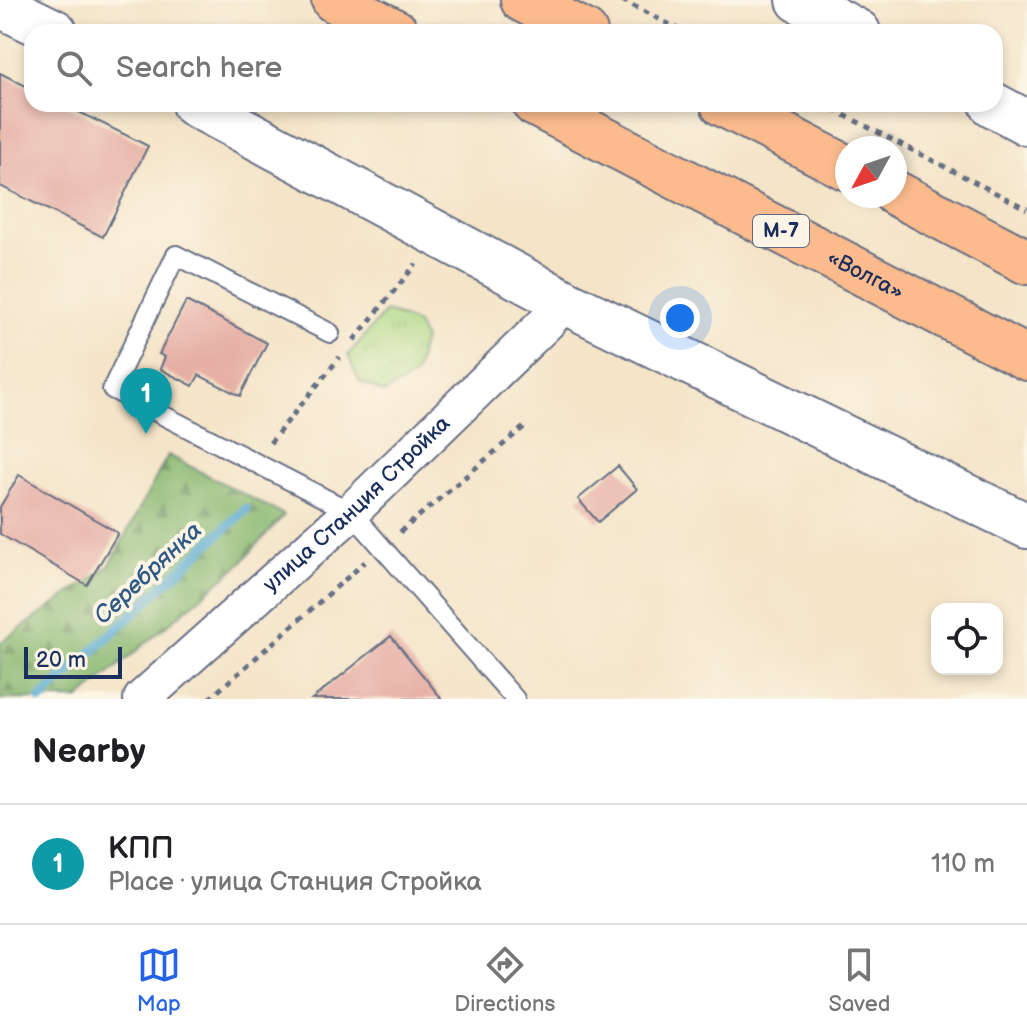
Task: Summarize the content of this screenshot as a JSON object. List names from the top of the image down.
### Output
{
  "streets": {
    "highway": ["М-7", "«Волга»"],
    "street": ["улица Станция Стройка"]
  },
  "water": ["Серебрянка"],
  "scale_bar": "20 m",
  "north": "bottom left",
  "page": {
    "search": "Search here",
    "pins": "1",
    "scale": "20 m",
    "heading": "Nearby",
    "list": [
      {
        "mark": "1",
        "name": "КПП",
        "note": "Place · улица Станция Стройка",
        "value": "110 m"
      }
    ],
    "nav": ["Map", "Directions", "Saved"]
  }
}
